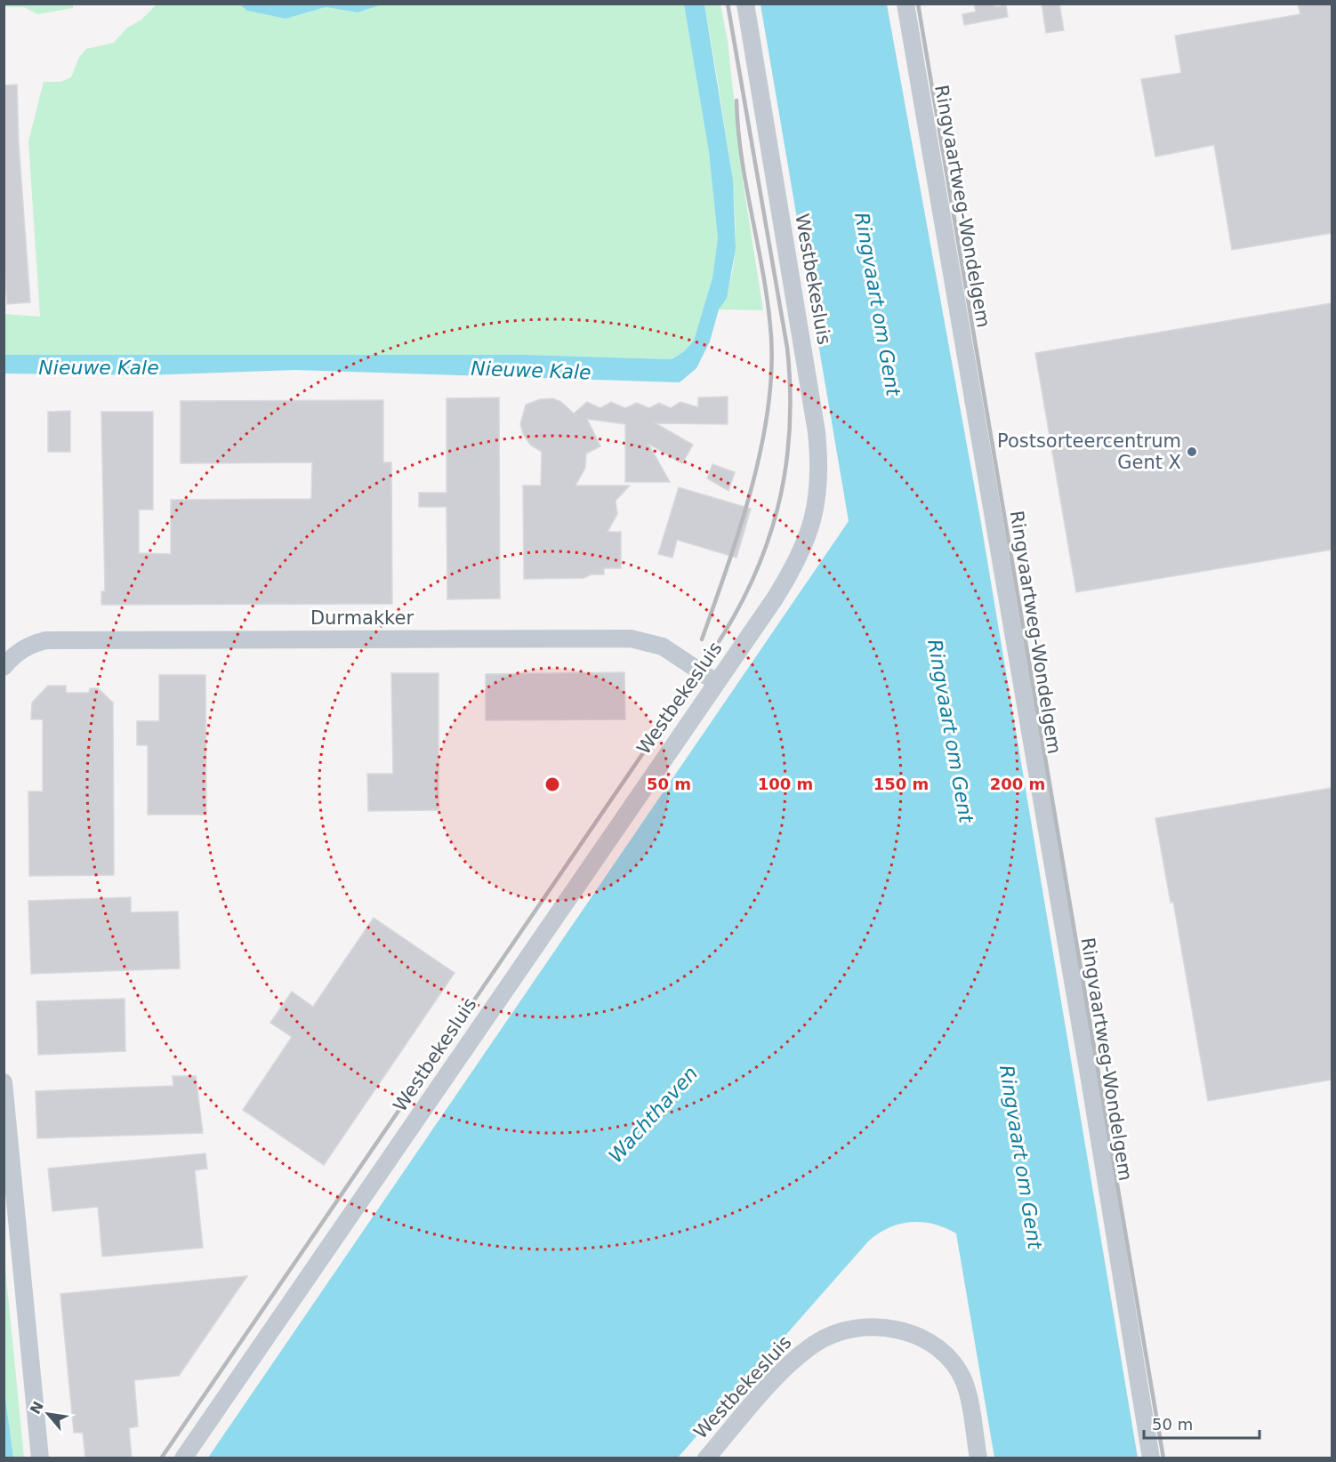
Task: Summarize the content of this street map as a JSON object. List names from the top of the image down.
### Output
{
  "streets": {
    "street": ["Ringvaartweg-Wondelgem", "Westbekesluis", "Durmakker"]
  },
  "crossings": [
    ["Westbekesluis", "Durmakker"]
  ],
  "water": ["Ringvaart om Gent", "Nieuwe Kale", "Wachthaven"],
  "places": ["Postsorteercentrum Gent X"],
  "scale_bar": "50 m",
  "north": "top left",
  "rings": [
    "50 m",
    "100 m",
    "150 m",
    "200 m"
  ]
}
